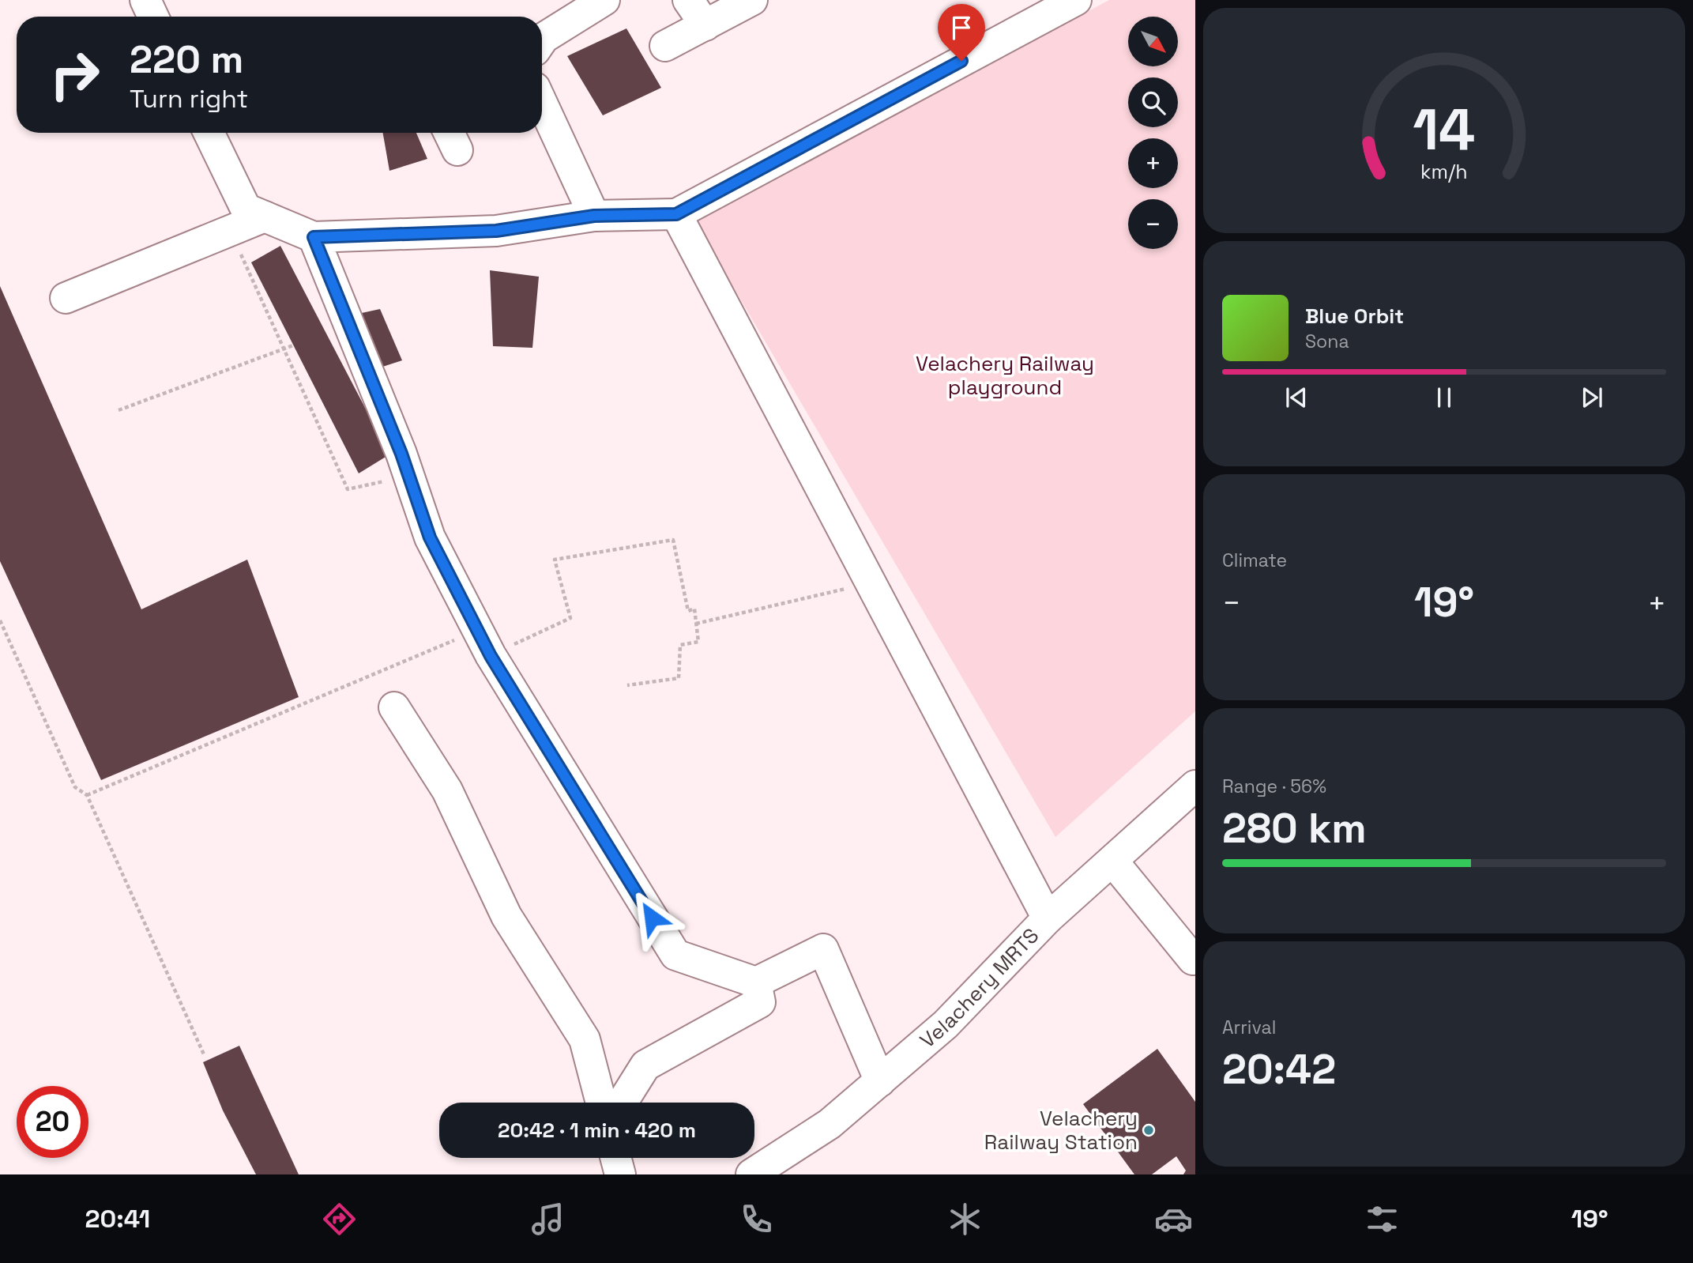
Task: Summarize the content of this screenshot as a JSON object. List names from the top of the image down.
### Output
{
  "streets": {
    "street": ["Velachery MRTS"]
  },
  "parks": ["Velachery Railway playground"],
  "places": ["Velachery Railway Station"],
  "north": "bottom right",
  "page": {
    "map_buttons": ["+", "−"],
    "turn": ["220 m", "Turn right"],
    "song": ["Blue Orbit", "Sona"],
    "tile": [
      "Climate",
      ["Range · 56%", "280 km"],
      ["Arrival", "20:42"]
    ],
    "heat": ["−", "19°", "+"],
    "limit": "20",
    "trip": "20:42 · 1 min · 420 m",
    "tabs": ["20:41", "19°"],
    "gauge": ["14", "km/h"]
  }
}
